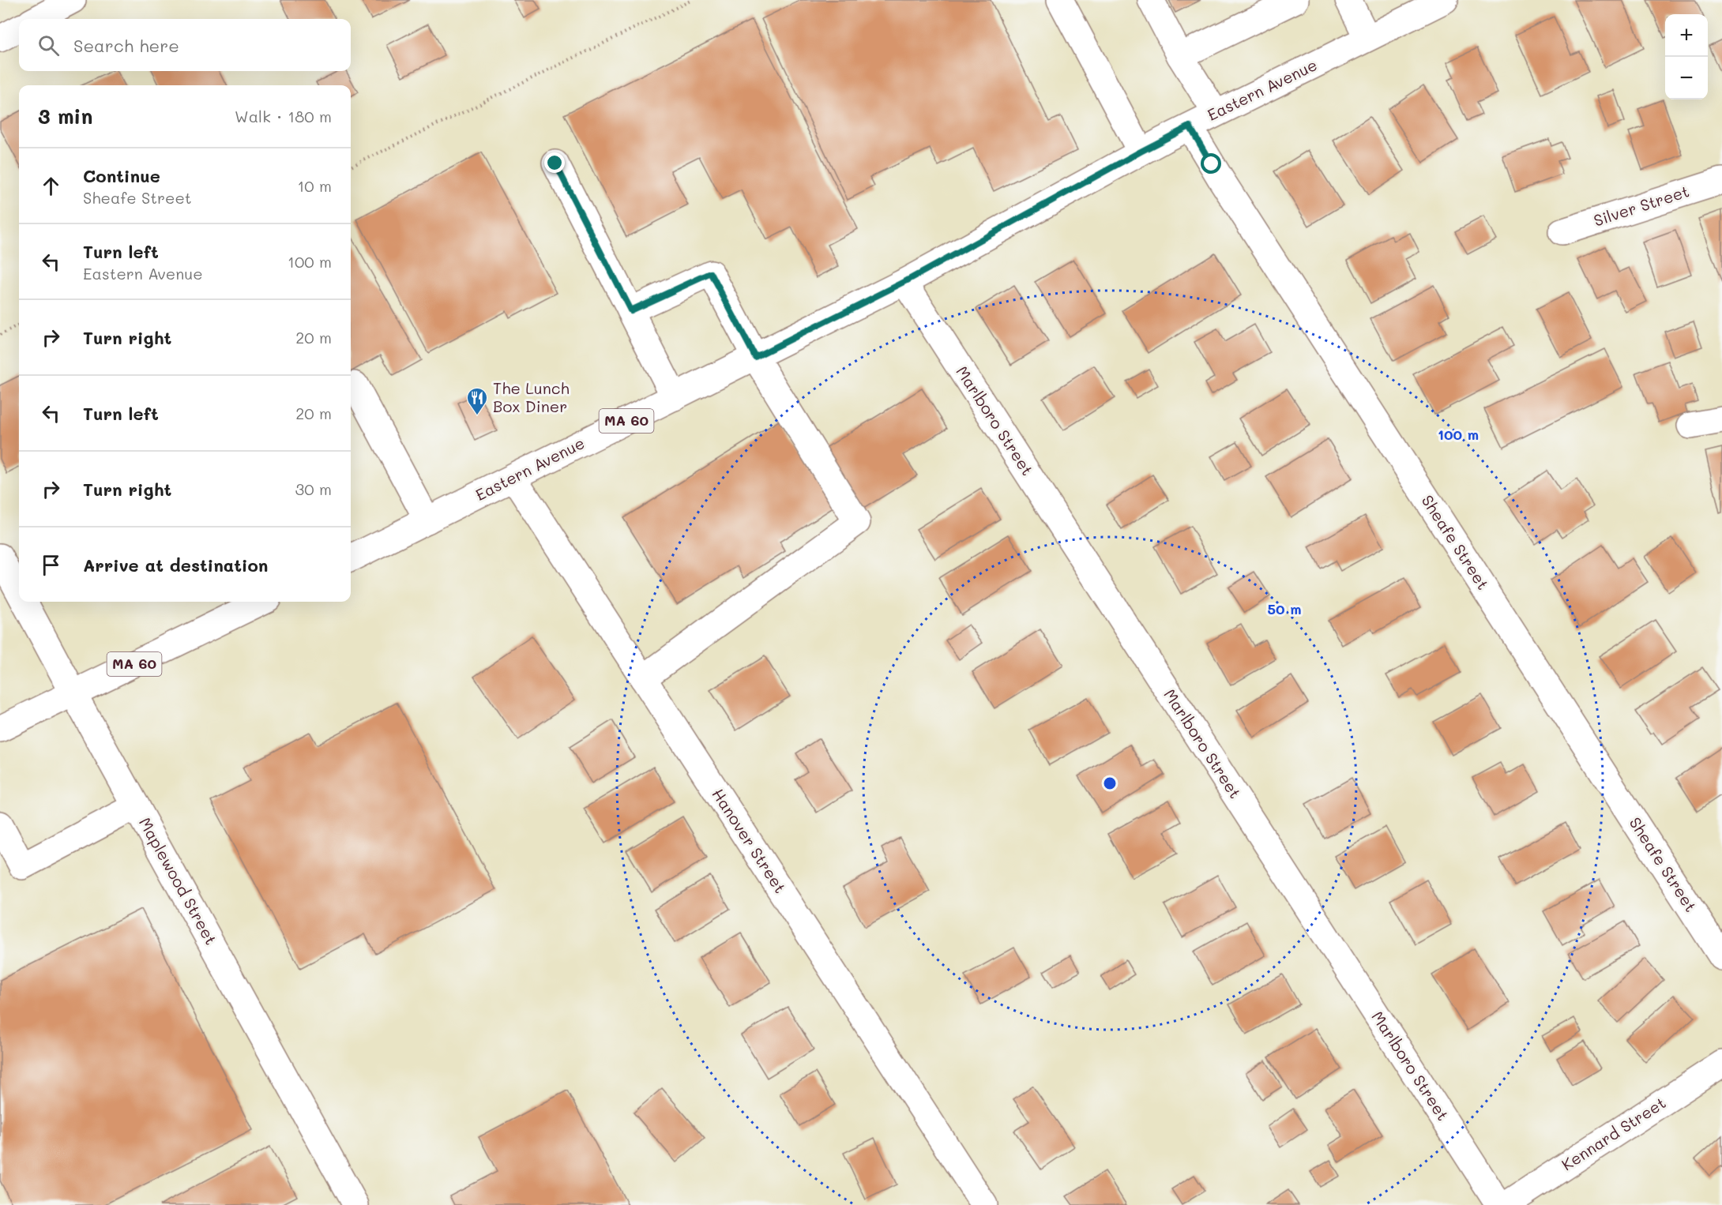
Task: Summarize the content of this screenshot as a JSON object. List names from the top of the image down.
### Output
{
  "streets": {
    "street": [
      "Eastern Avenue",
      "Silver Street",
      "MA 60",
      "Marlboro Street",
      "Sheafe Street",
      "Hanover Street",
      "Maplewood Street",
      "Kennard Street"
    ]
  },
  "crossings": [
    ["Eastern Avenue", "Marlboro Street"],
    ["Eastern Avenue", "Sheafe Street"],
    ["Eastern Avenue", "Hanover Street"],
    ["MA 60", "Maplewood Street"]
  ],
  "places": {
    "restaurant": ["The Lunch Box Diner"]
  },
  "page": {
    "map_buttons": ["+", "−"],
    "search": "Search here",
    "heading": ["3 min", "Walk · 180 m"],
    "list": [
      ["Continue", "Sheafe Street", "10 m"],
      ["Turn left", "Eastern Avenue", "100 m"],
      ["Turn right", "20 m"],
      ["Turn left", "20 m"],
      ["Turn right", "30 m"],
      "Arrive at destination"
    ]
  },
  "rings": ["100 m", "50 m"]
}
